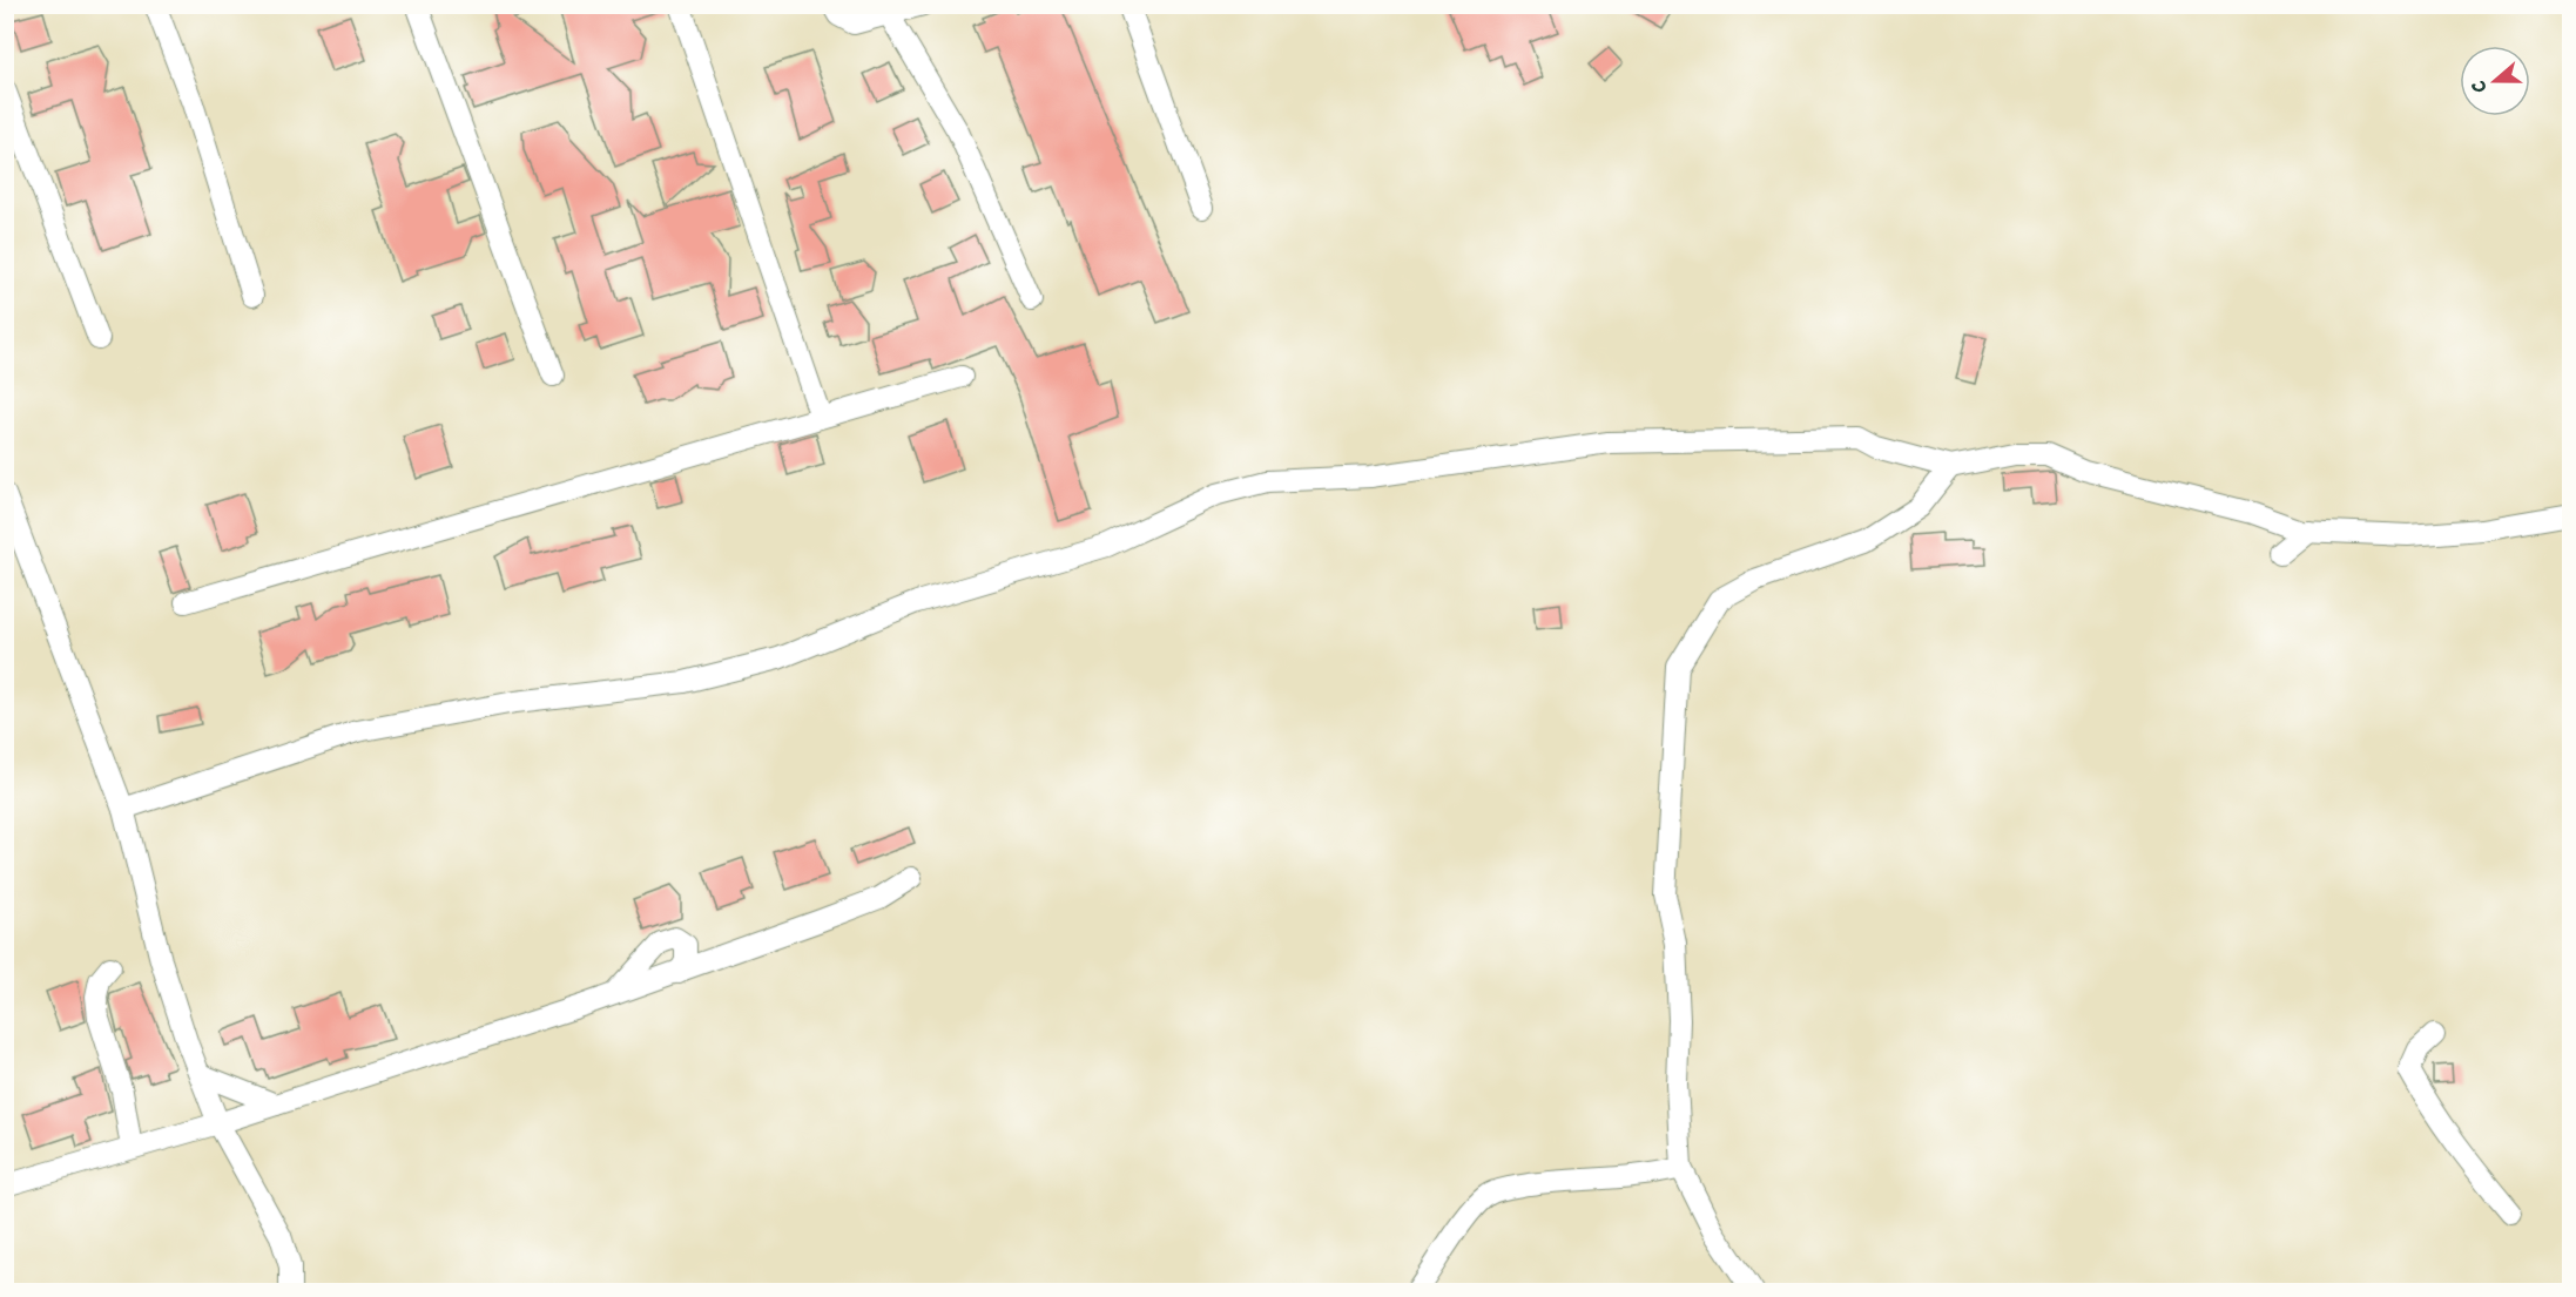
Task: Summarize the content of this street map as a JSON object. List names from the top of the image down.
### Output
{
  "north": "left"
}
